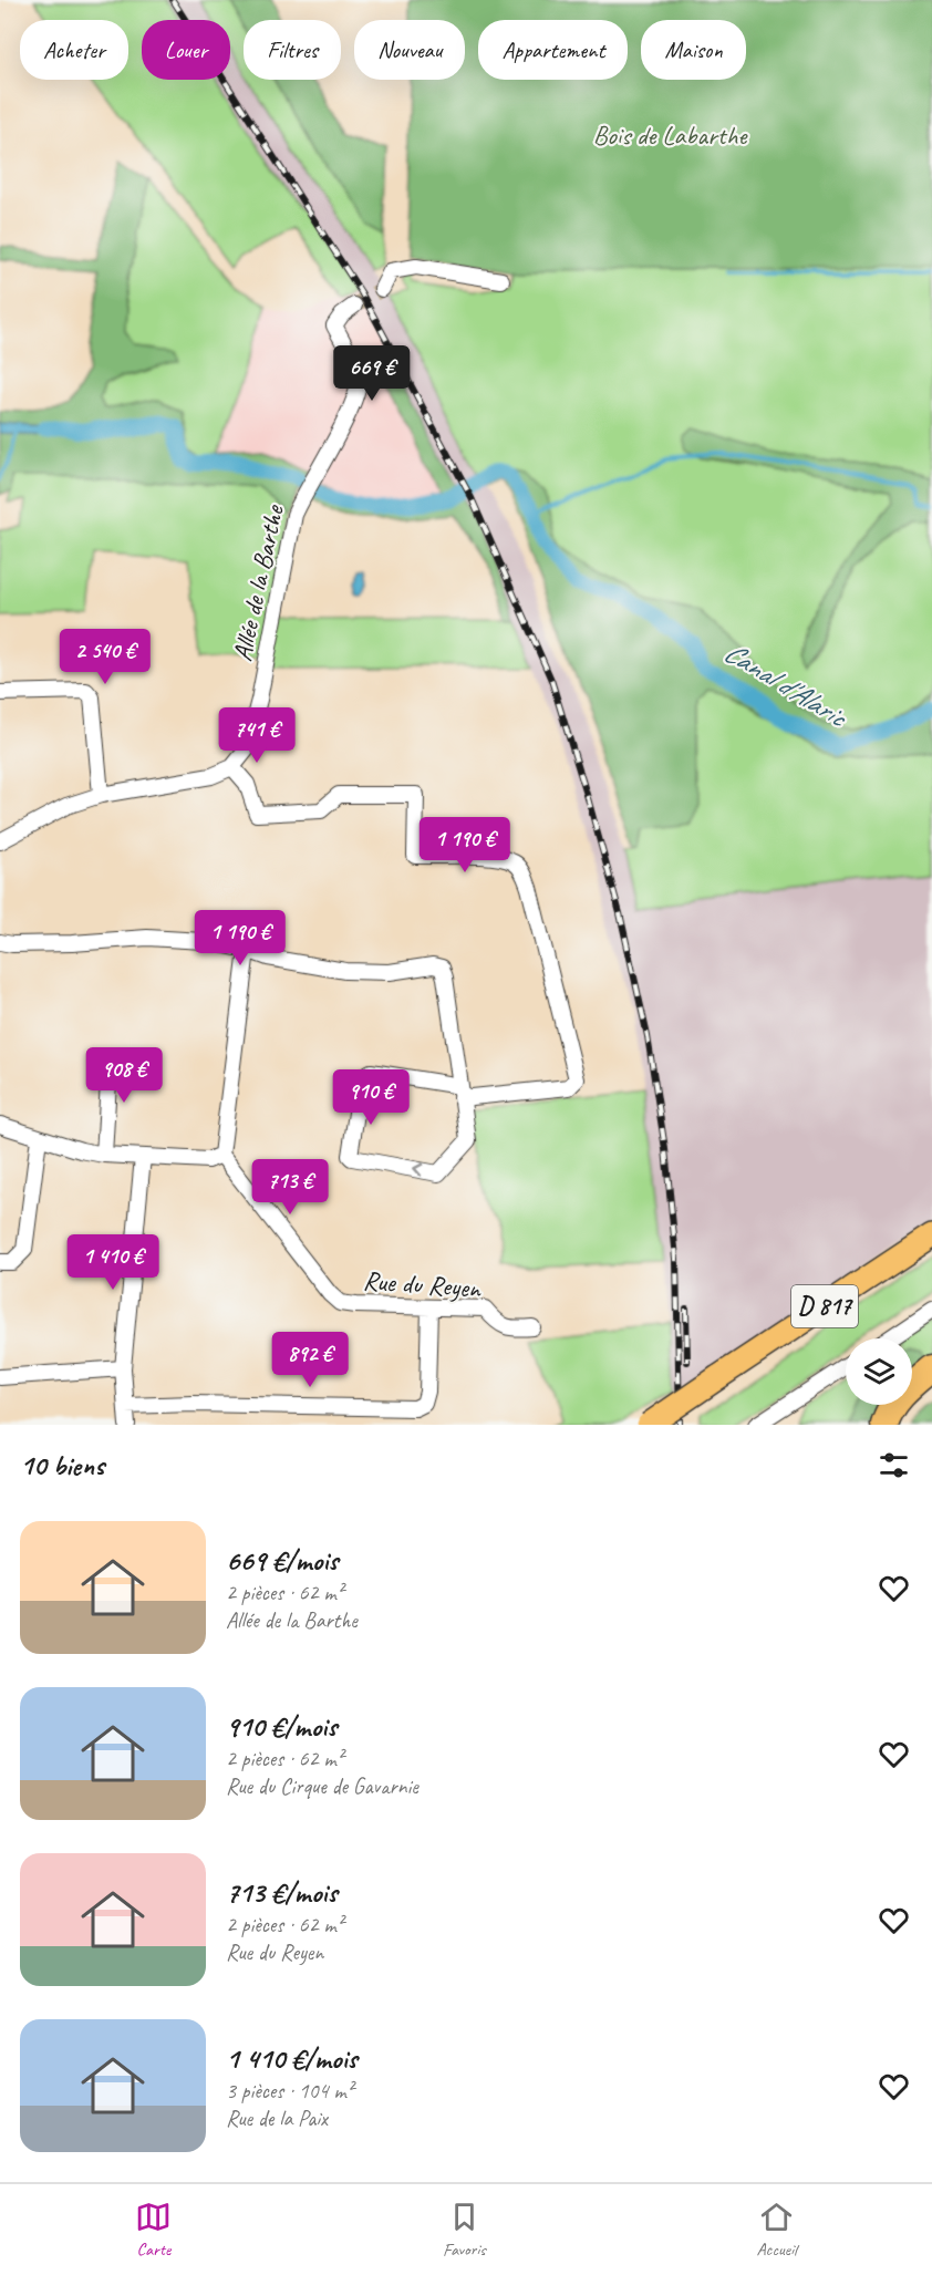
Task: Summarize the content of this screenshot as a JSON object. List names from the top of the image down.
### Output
{
  "streets": {
    "main road": ["D 817"],
    "street": ["Allée de la Barthe", "Rue du Reyen"]
  },
  "water": ["Canal d'Alaric"],
  "parks": ["Bois de Labarthe"],
  "page": {
    "chip": [
      "Acheter",
      "Louer",
      "Filtres",
      "Nouveau",
      "Appartement",
      "Maison"
    ],
    "price": [
      "669 €",
      "2 540 €",
      "741 €",
      "1 190 €",
      "1 190 €",
      "908 €",
      "910 €",
      "713 €",
      "1 410 €",
      "892 €"
    ],
    "heading": "10 biens",
    "list": [
      {
        "name": "669 €/mois",
        "note": "2 pièces · 62 m² · Allée de la Barthe"
      },
      {
        "name": "910 €/mois",
        "note": "2 pièces · 62 m² · Rue du Cirque de Gavarnie"
      },
      {
        "name": "713 €/mois",
        "note": "2 pièces · 62 m² · Rue du Reyen"
      },
      {
        "name": "1 410 €/mois",
        "note": "3 pièces · 104 m² · Rue de la Paix"
      }
    ],
    "tabs": ["Carte", "Favoris", "Accueil"]
  }
}
